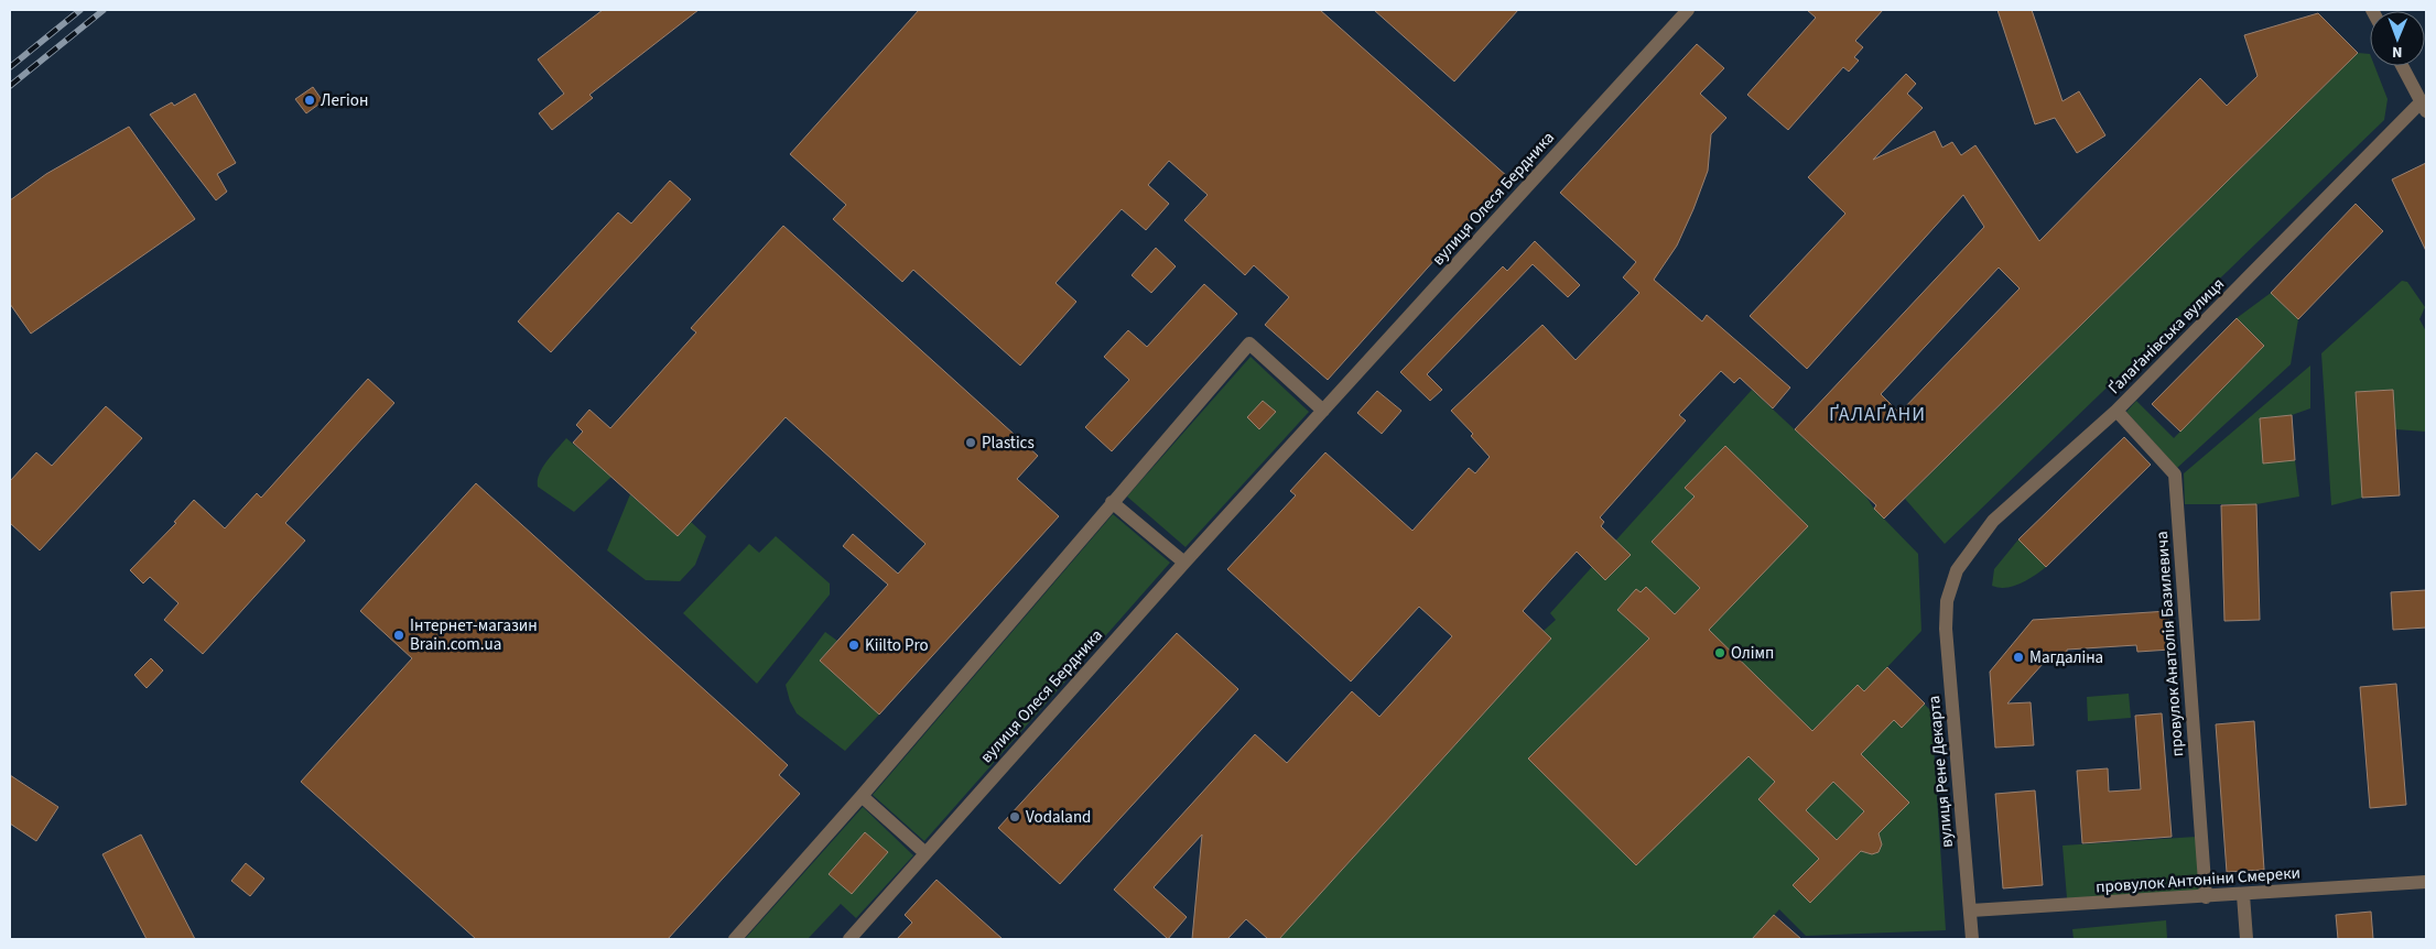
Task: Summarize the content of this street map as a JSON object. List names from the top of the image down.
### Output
{
  "streets": {
    "street": [
      "вулиця Олеся Бердника",
      "Ґалаґанівська вулиця",
      "провулок Анатолія Базилевича",
      "вулиця Рене Декарта",
      "провулок Антоніни Смереки"
    ]
  },
  "crossings": [
    ["Ґалаґанівська вулиця", "провулок Анатолія Базилевича"],
    ["Ґалаґанівська вулиця", "вулиця Рене Декарта"],
    ["провулок Анатолія Базилевича", "провулок Антоніни Смереки"],
    ["вулиця Рене Декарта", "провулок Антоніни Смереки"]
  ],
  "districts": ["ҐАЛАҐАНИ"],
  "places": [
    "Легіон",
    "Plastics",
    "Інтернет-магазин Brain.com.ua",
    "Kiilto Pro",
    "Олімп",
    "Магдаліна",
    "Vodaland"
  ],
  "north": "bottom"
}
